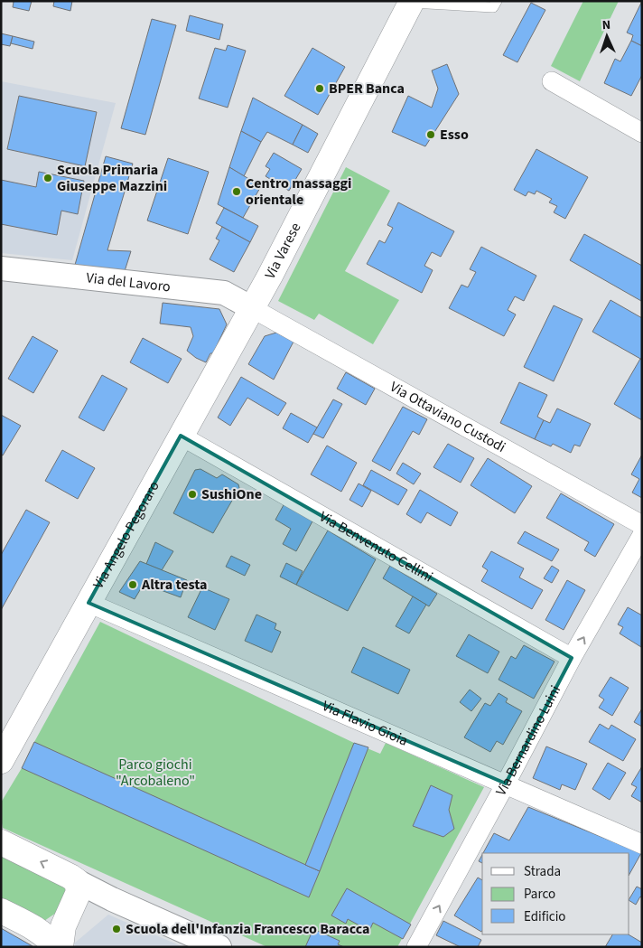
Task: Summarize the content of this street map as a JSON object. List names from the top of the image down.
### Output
{
  "streets": {
    "main road": ["Via Varese", "Via Angelo Pegoraro"],
    "street": [
      "Via del Lavoro",
      "Via Ottaviano Custodi",
      "Via Benvenuto Cellini",
      "Via Flavio Gioia",
      "Via Bernardino Luini"
    ]
  },
  "crossings": [
    ["Via Varese", "Via del Lavoro"],
    ["Via Varese", "Via Ottaviano Custodi"],
    ["Via Varese", "Via Angelo Pegoraro"],
    ["Via del Lavoro", "Via Ottaviano Custodi"],
    ["Via del Lavoro", "Via Angelo Pegoraro"],
    ["Via Ottaviano Custodi", "Via Angelo Pegoraro"],
    ["Via Angelo Pegoraro", "Via Benvenuto Cellini"],
    ["Via Angelo Pegoraro", "Via Flavio Gioia"],
    ["Via Benvenuto Cellini", "Via Bernardino Luini"],
    ["Via Flavio Gioia", "Via Bernardino Luini"]
  ],
  "one_way": ["Via Bernardino Luini"],
  "parks": ["Parco giochi \"Arcobaleno\""],
  "places": [
    "BPER Banca",
    "Esso",
    "Scuola Primaria Giuseppe Mazzini",
    "Centro massaggi orientale",
    "SushiOne",
    "Altra testa",
    "Scuola dell'Infanzia Francesco Baracca"
  ],
  "legend": ["Strada", "Parco", "Edificio"],
  "north": "top"
}
